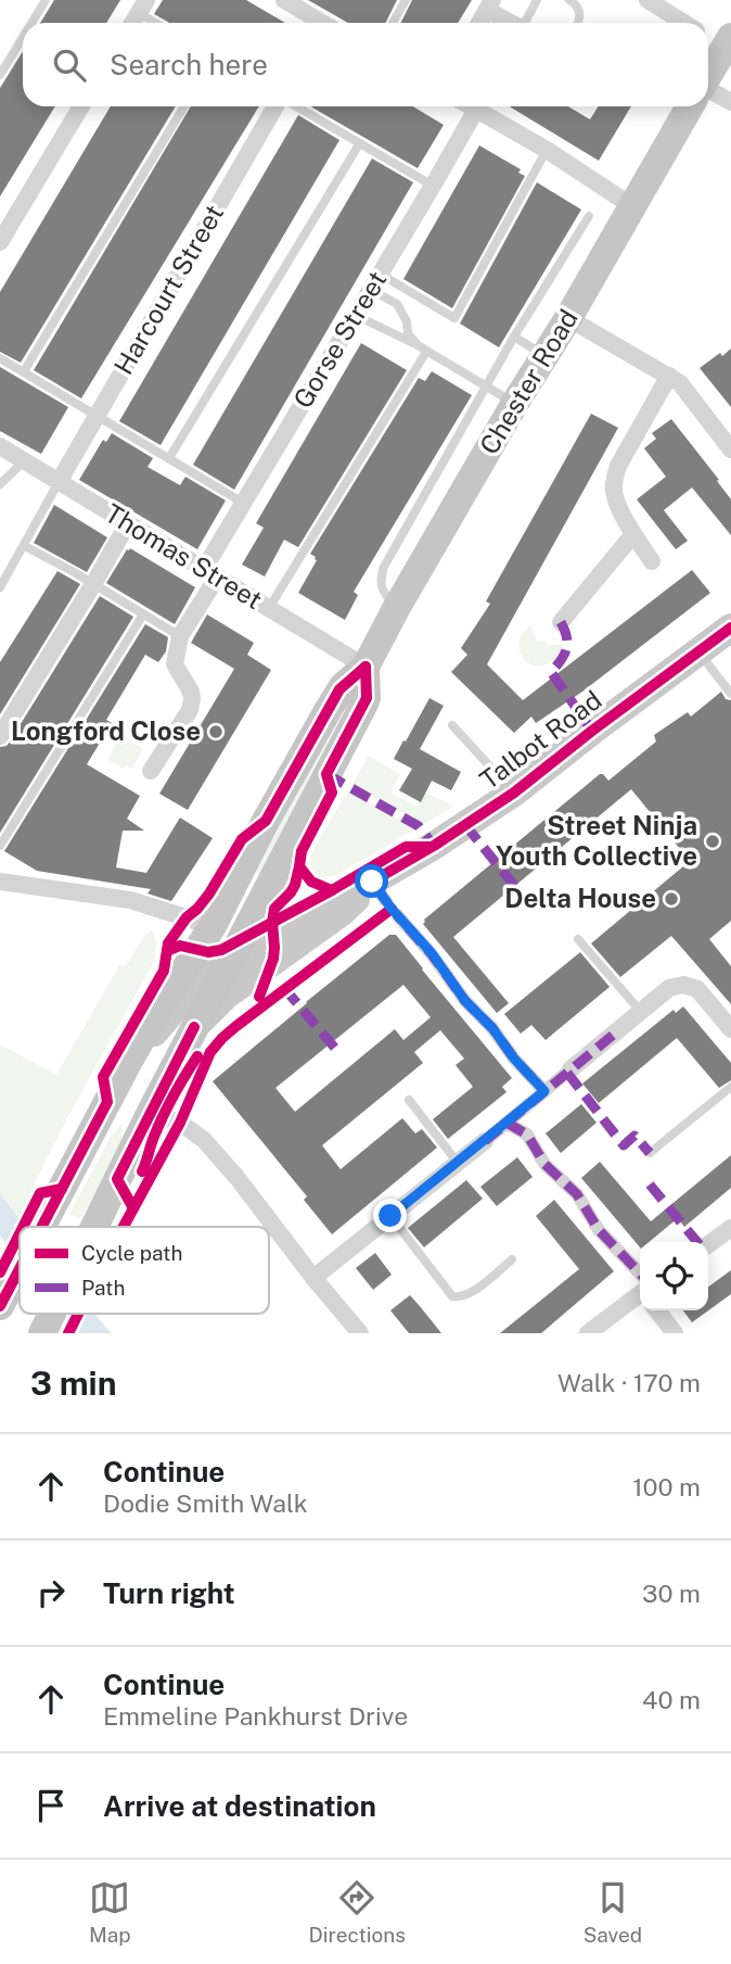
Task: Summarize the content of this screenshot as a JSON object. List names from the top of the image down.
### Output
{
  "streets": {
    "highway": ["Chester Road"],
    "main road": ["Talbot Road"],
    "street": ["Harcourt Street", "Gorse Street", "Thomas Street"]
  },
  "crossings": [
    ["Harcourt Street", "Thomas Street"],
    ["Gorse Street", "Thomas Street"],
    ["Chester Road", "Thomas Street"],
    ["Chester Road", "Talbot Road"]
  ],
  "places": ["Longford Close", "Street Ninja Youth Collective", "Delta House"],
  "legend": ["Cycle path", "Path"],
  "page": {
    "search": "Search here",
    "heading": ["3 min", "Walk · 170 m"],
    "list": [
      ["Continue", "Dodie Smith Walk", "100 m"],
      ["Turn right", "30 m"],
      ["Continue", "Emmeline Pankhurst Drive", "40 m"],
      "Arrive at destination"
    ],
    "nav": ["Map", "Directions", "Saved"]
  }
}
